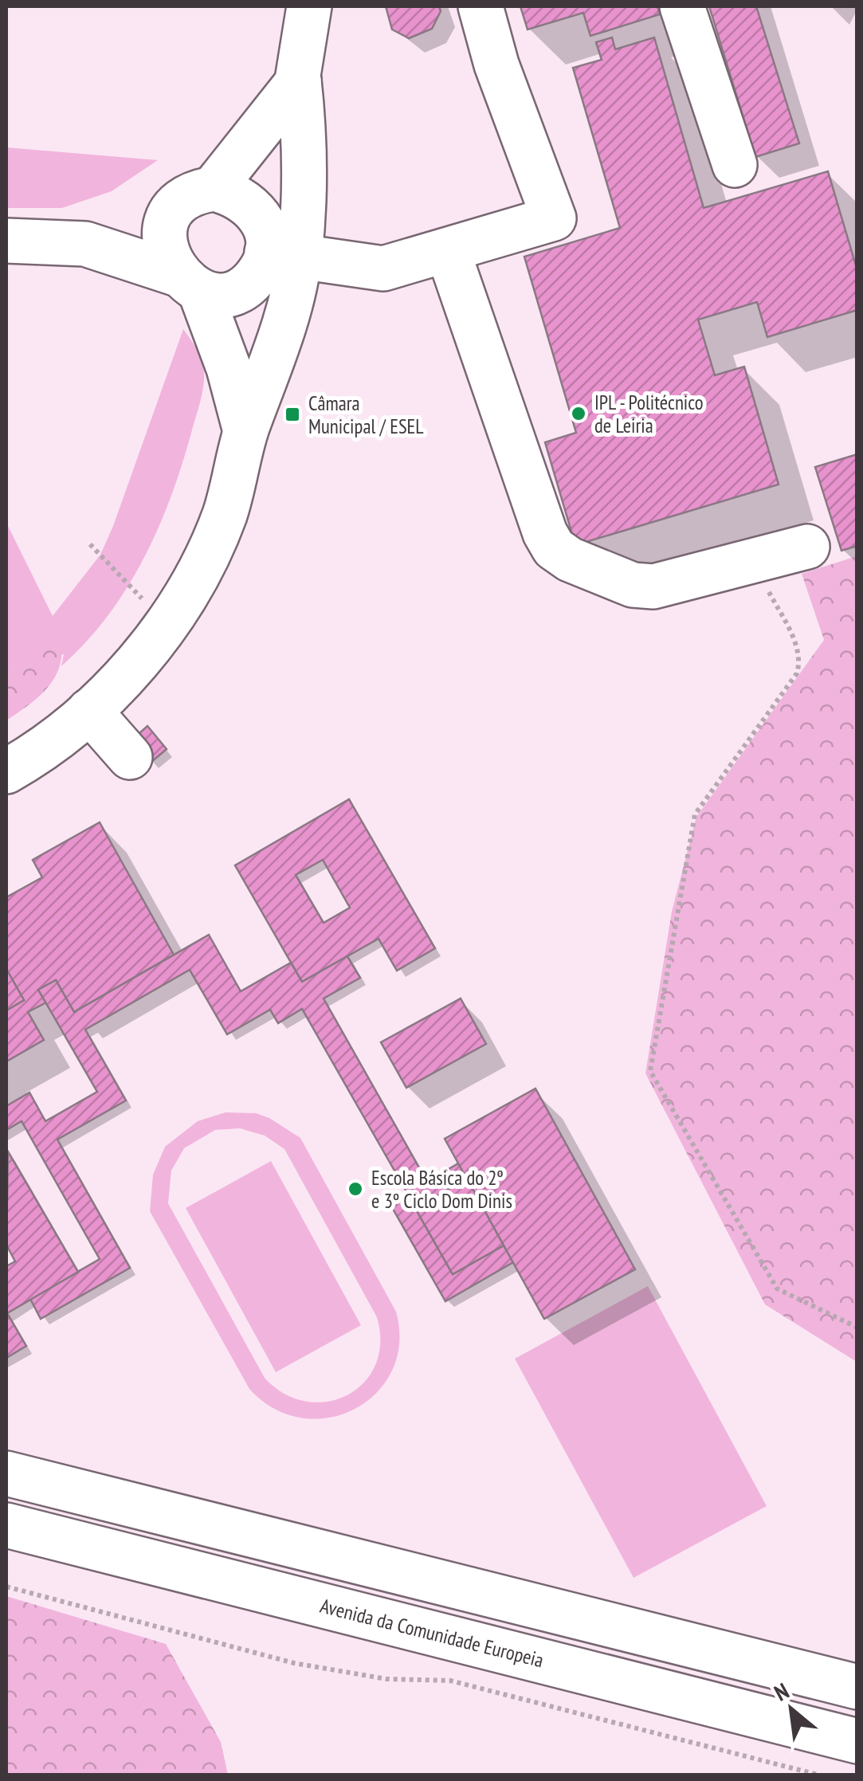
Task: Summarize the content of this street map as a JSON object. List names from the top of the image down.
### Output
{
  "streets": {
    "main road": ["Avenida da Comunidade Europeia"]
  },
  "places": {
    "other": ["IPL - Politécnico de Leiria", "Escola Básica do 2º e 3º Ciclo Dom Dinis"],
    "transit": ["Câmara Municipal / ESEL"]
  },
  "north": "top left"
}
